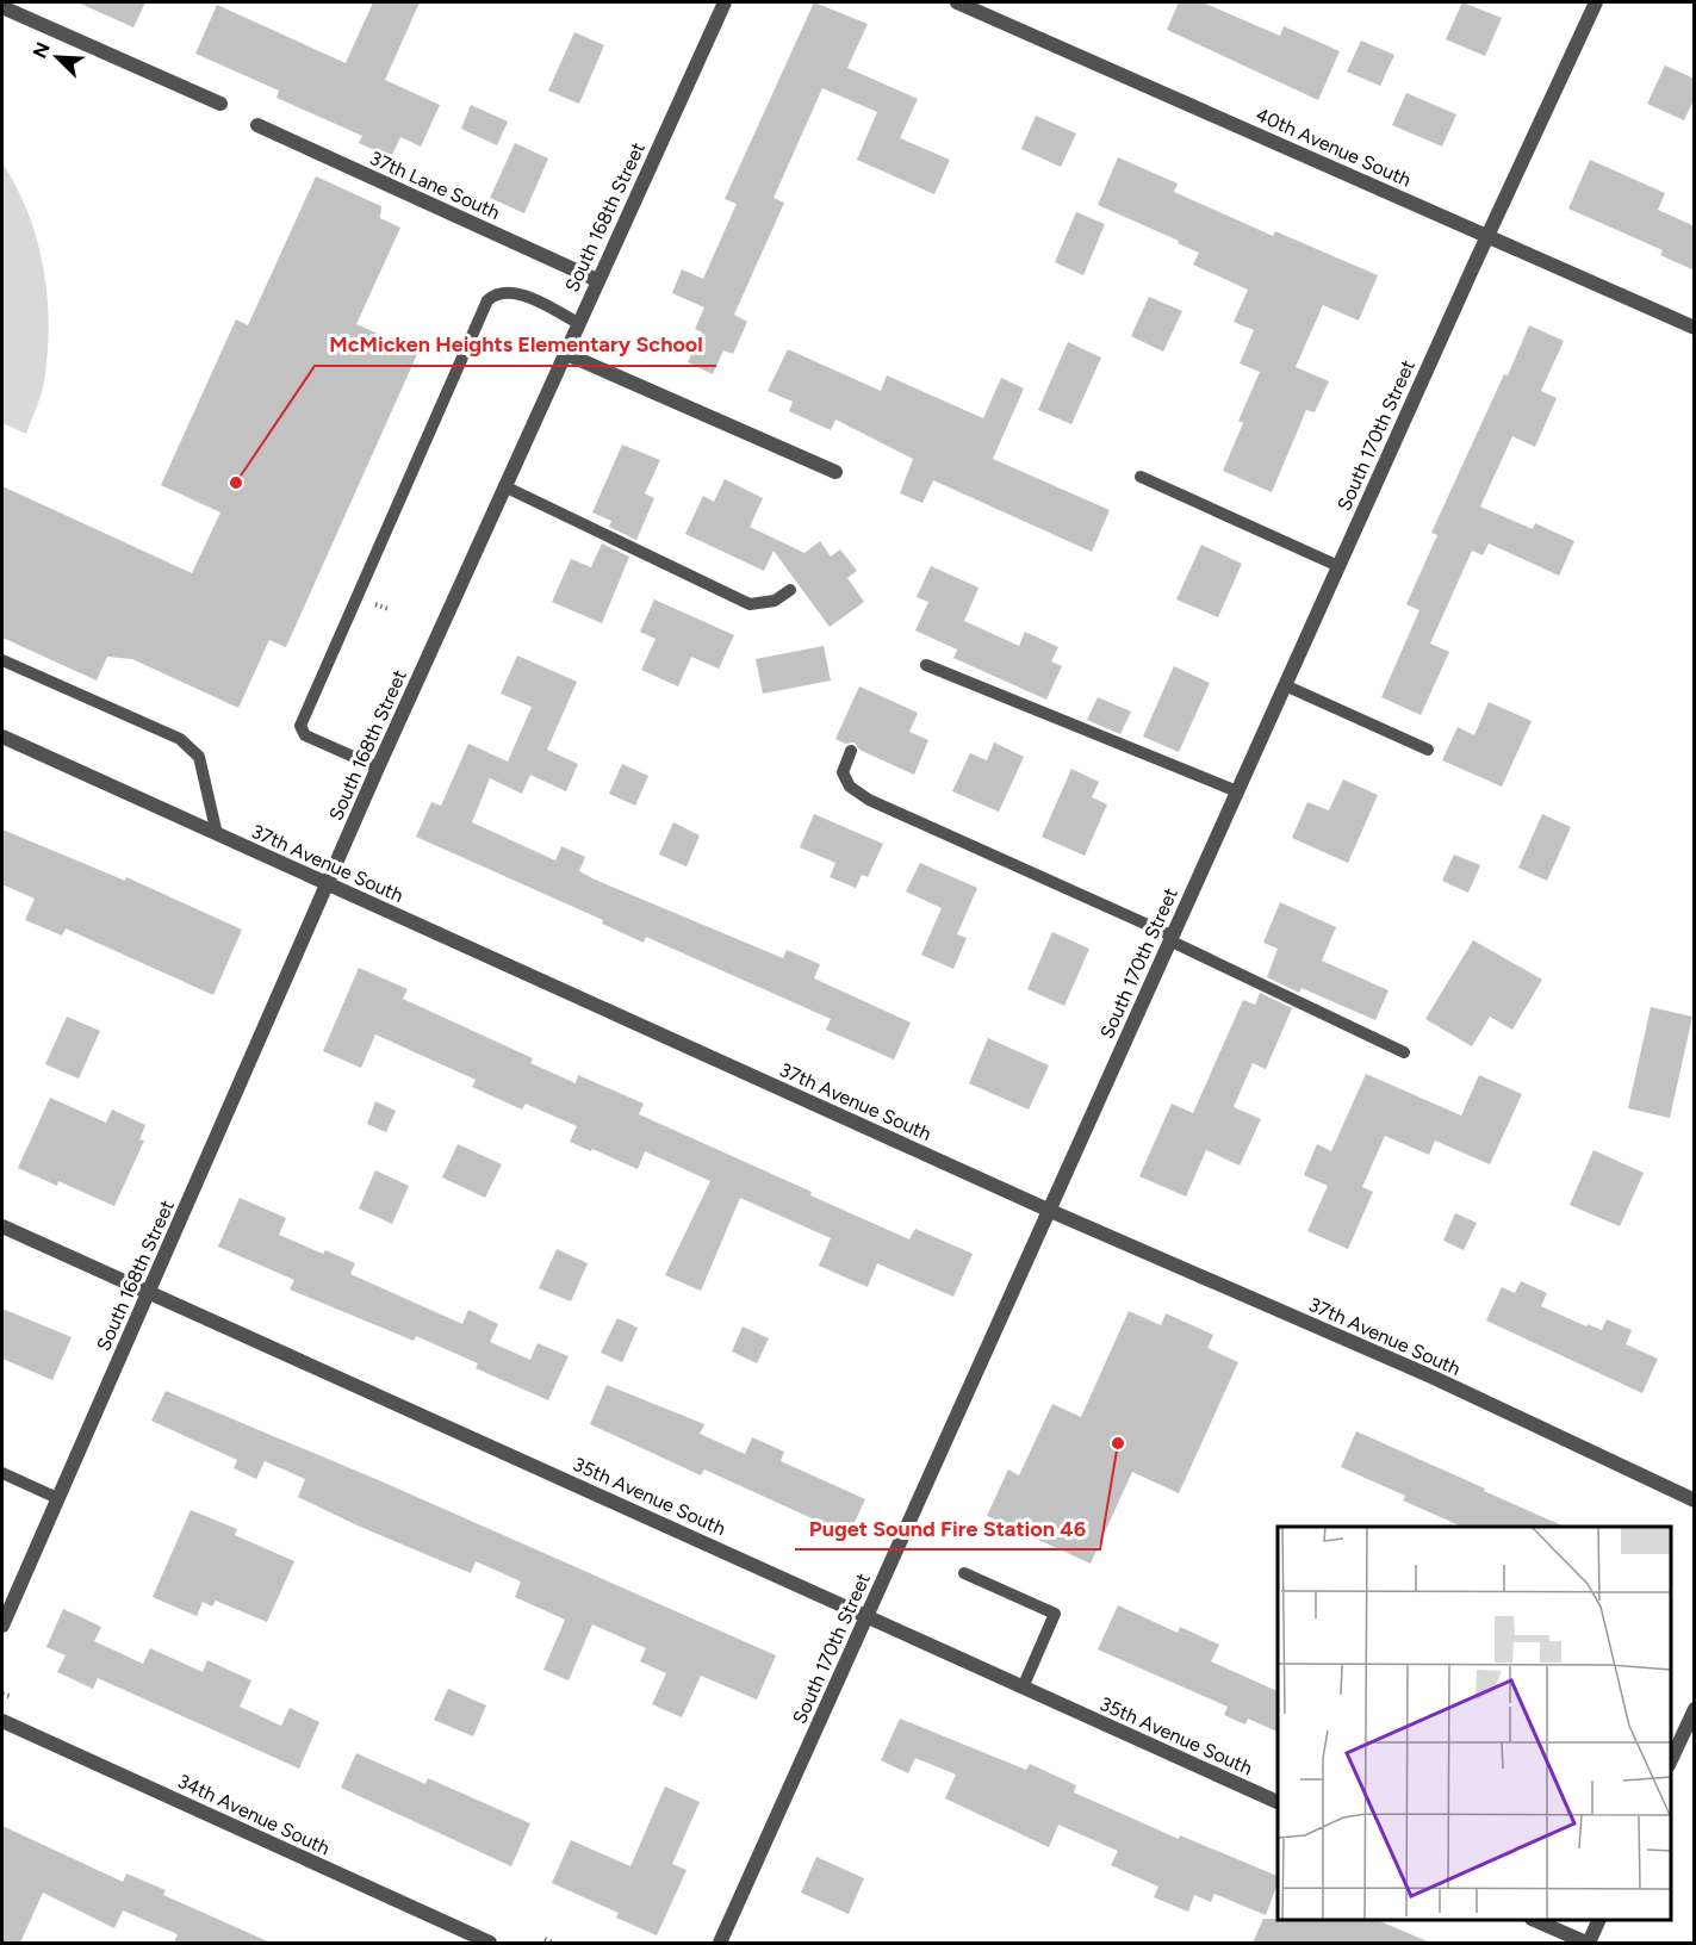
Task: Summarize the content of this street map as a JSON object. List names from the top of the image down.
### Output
{
  "streets": {
    "street": [
      "40th Avenue South",
      "37th Lane South",
      "South 168th Street",
      "South 170th Street",
      "37th Avenue South",
      "35th Avenue South",
      "34th Avenue South"
    ]
  },
  "crossings": [
    ["40th Avenue South", "South 170th Street"],
    ["37th Lane South", "South 168th Street"],
    ["South 168th Street", "37th Avenue South"],
    ["South 168th Street", "35th Avenue South"],
    ["South 170th Street", "37th Avenue South"],
    ["South 170th Street", "35th Avenue South"]
  ],
  "places": ["McMicken Heights Elementary School", "Puget Sound Fire Station 46"],
  "north": "top left"
}
